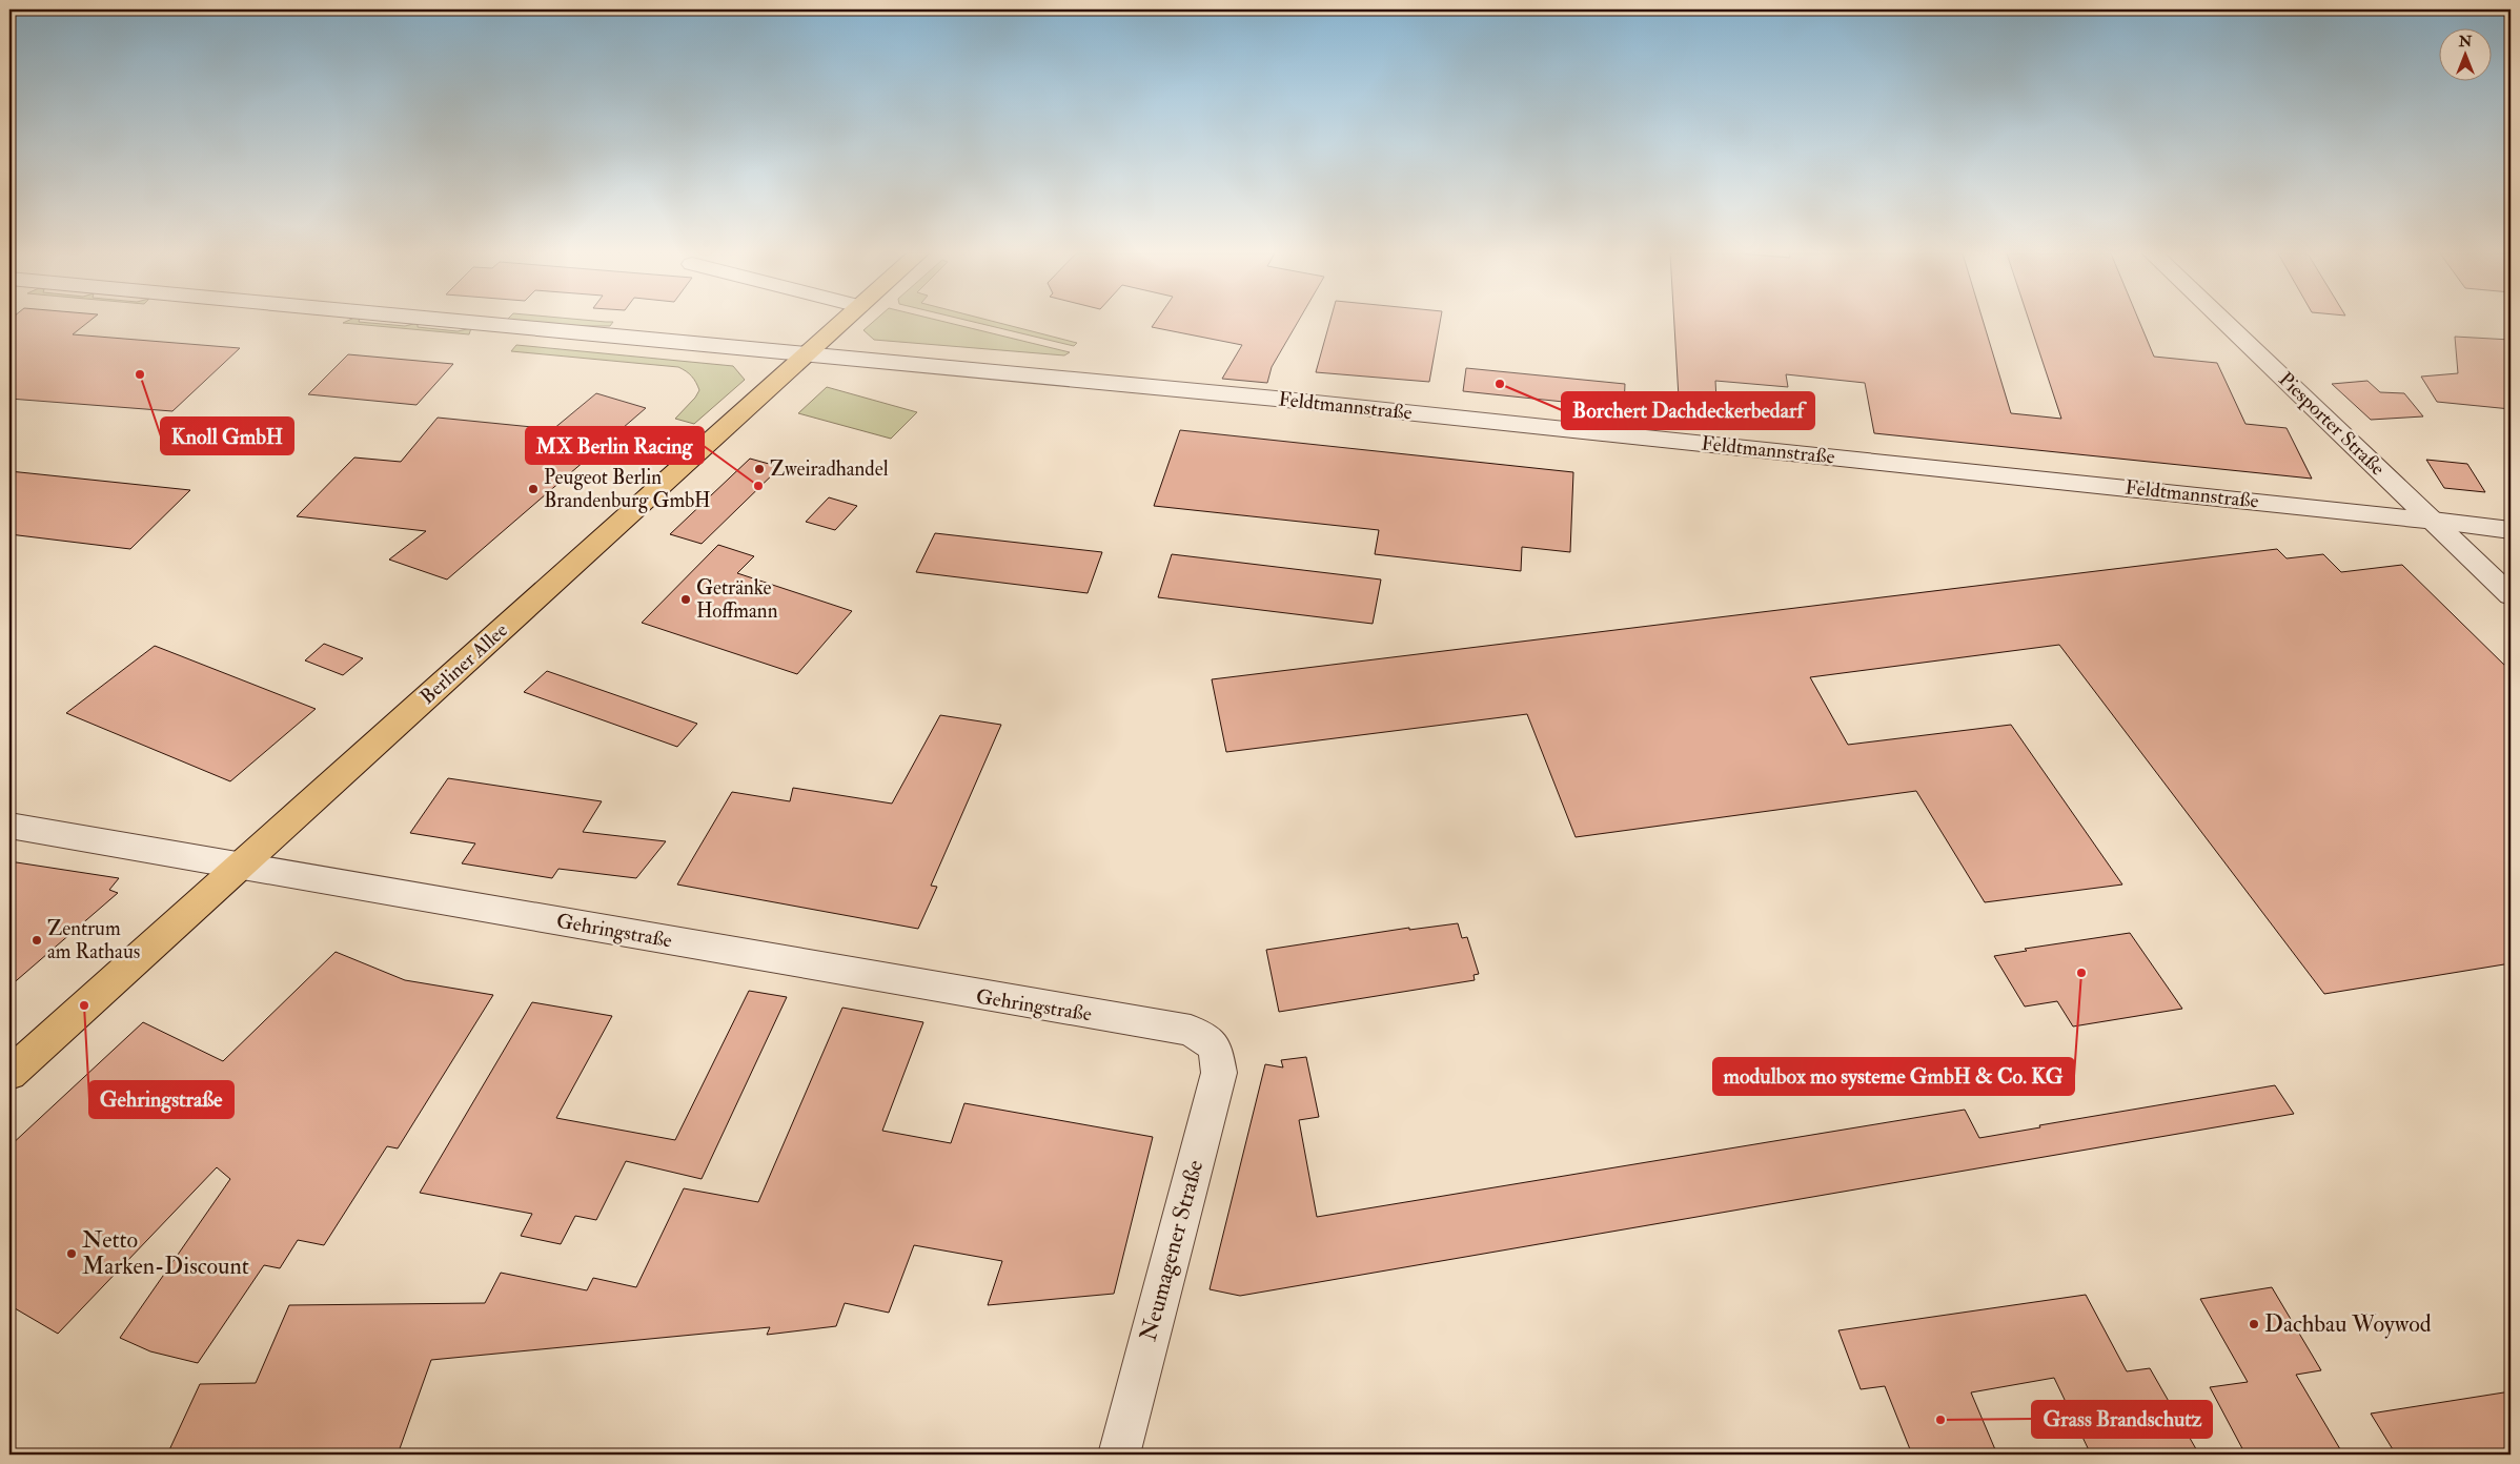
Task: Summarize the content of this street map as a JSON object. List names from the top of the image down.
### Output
{
  "streets": {
    "main road": ["Berliner Allee"],
    "street": [
      "Feldtmannstraße",
      "Piesporter Straße",
      "Gehringstraße",
      "Neumagener Straße"
    ]
  },
  "crossings": [
    ["Feldtmannstraße", "Piesporter Straße"],
    ["Feldtmannstraße", "Berliner Allee"],
    ["Berliner Allee", "Gehringstraße"],
    ["Gehringstraße", "Neumagener Straße"]
  ],
  "places": [
    "Knoll GmbH",
    "Borchert Dachdeckerbedarf",
    "Zweiradhandel",
    "MX Berlin Racing",
    "Peugeot Berlin Brandenburg GmbH",
    "Getränke Hoffmann",
    "Zentrum am Rathaus",
    "modulbox mo systeme GmbH & Co. KG",
    "Gehringstraße",
    "Netto Marken-Discount",
    "Dachbau Woywod",
    "Grass Brandschutz"
  ],
  "north": "top"
}
